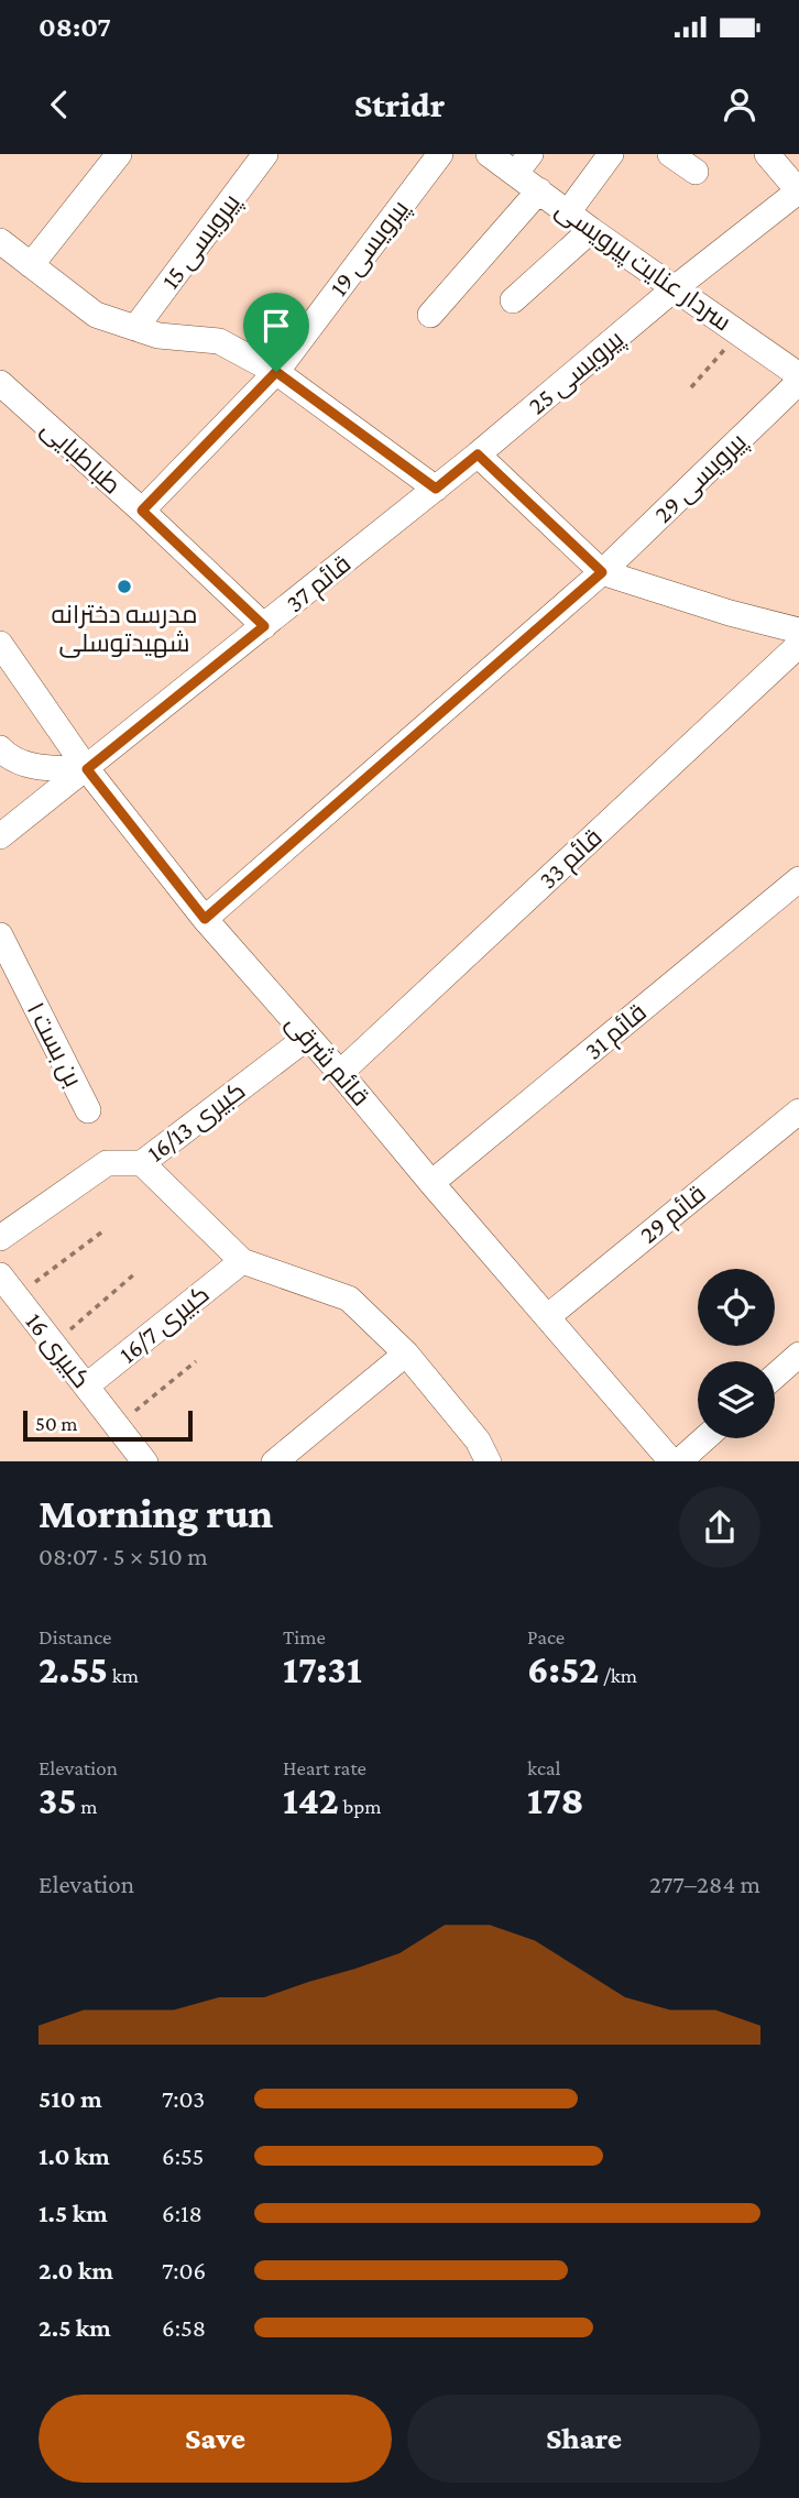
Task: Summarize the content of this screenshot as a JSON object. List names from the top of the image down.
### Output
{
  "streets": {
    "street": [
      "پیرویسی 15",
      "پیرویسی 19",
      "سردار عنایت پیرویسی",
      "پیرویسی 25",
      "طباطبایی",
      "پیرویسی 29",
      "قائم 37",
      "قائم 33",
      "قائم 31",
      "بن بست ۱",
      "قائم شرقی",
      "کبیری 16/13",
      "قائم 29",
      "کبیری 16/7",
      "کبیری 16"
    ]
  },
  "crossings": [
    ["پیرویسی 19", "طباطبایی"],
    ["سردار عنایت پیرویسی", "پیرویسی 25"],
    ["پیرویسی 25", "قائم 37"],
    ["طباطبایی", "قائم 37"],
    ["پیرویسی 29", "قائم شرقی"],
    ["قائم 37", "قائم شرقی"],
    ["قائم 33", "قائم شرقی"],
    ["قائم 31", "قائم شرقی"],
    ["قائم شرقی", "کبیری 16/13"],
    ["قائم شرقی", "قائم 29"],
    ["کبیری 16/7", "کبیری 16"]
  ],
  "places": ["مدرسه دخترانه شهیدتوسلی"],
  "scale_bar": "50 m",
  "page": {
    "status": "08:07",
    "header": "Stridr",
    "scale": "50 m",
    "heading": ["Morning run", "08:07 · 5 × 510 m"],
    "stats": [
      ["Distance", "2.55 km"],
      ["Time", "17:31"],
      ["Pace", "6:52 /km"],
      ["Elevation", "35 m"],
      ["Heart rate", "142 bpm"],
      ["kcal", "178"]
    ],
    "chart": ["Elevation", "277–284 m"],
    "list": [
      {
        "name": "510 m",
        "note": "7:03"
      },
      {
        "name": "1.0 km",
        "note": "6:55"
      },
      {
        "name": "1.5 km",
        "note": "6:18"
      },
      {
        "name": "2.0 km",
        "note": "7:06"
      },
      {
        "name": "2.5 km",
        "note": "6:58"
      }
    ],
    "buttons": ["Save", "Share"]
  }
}
